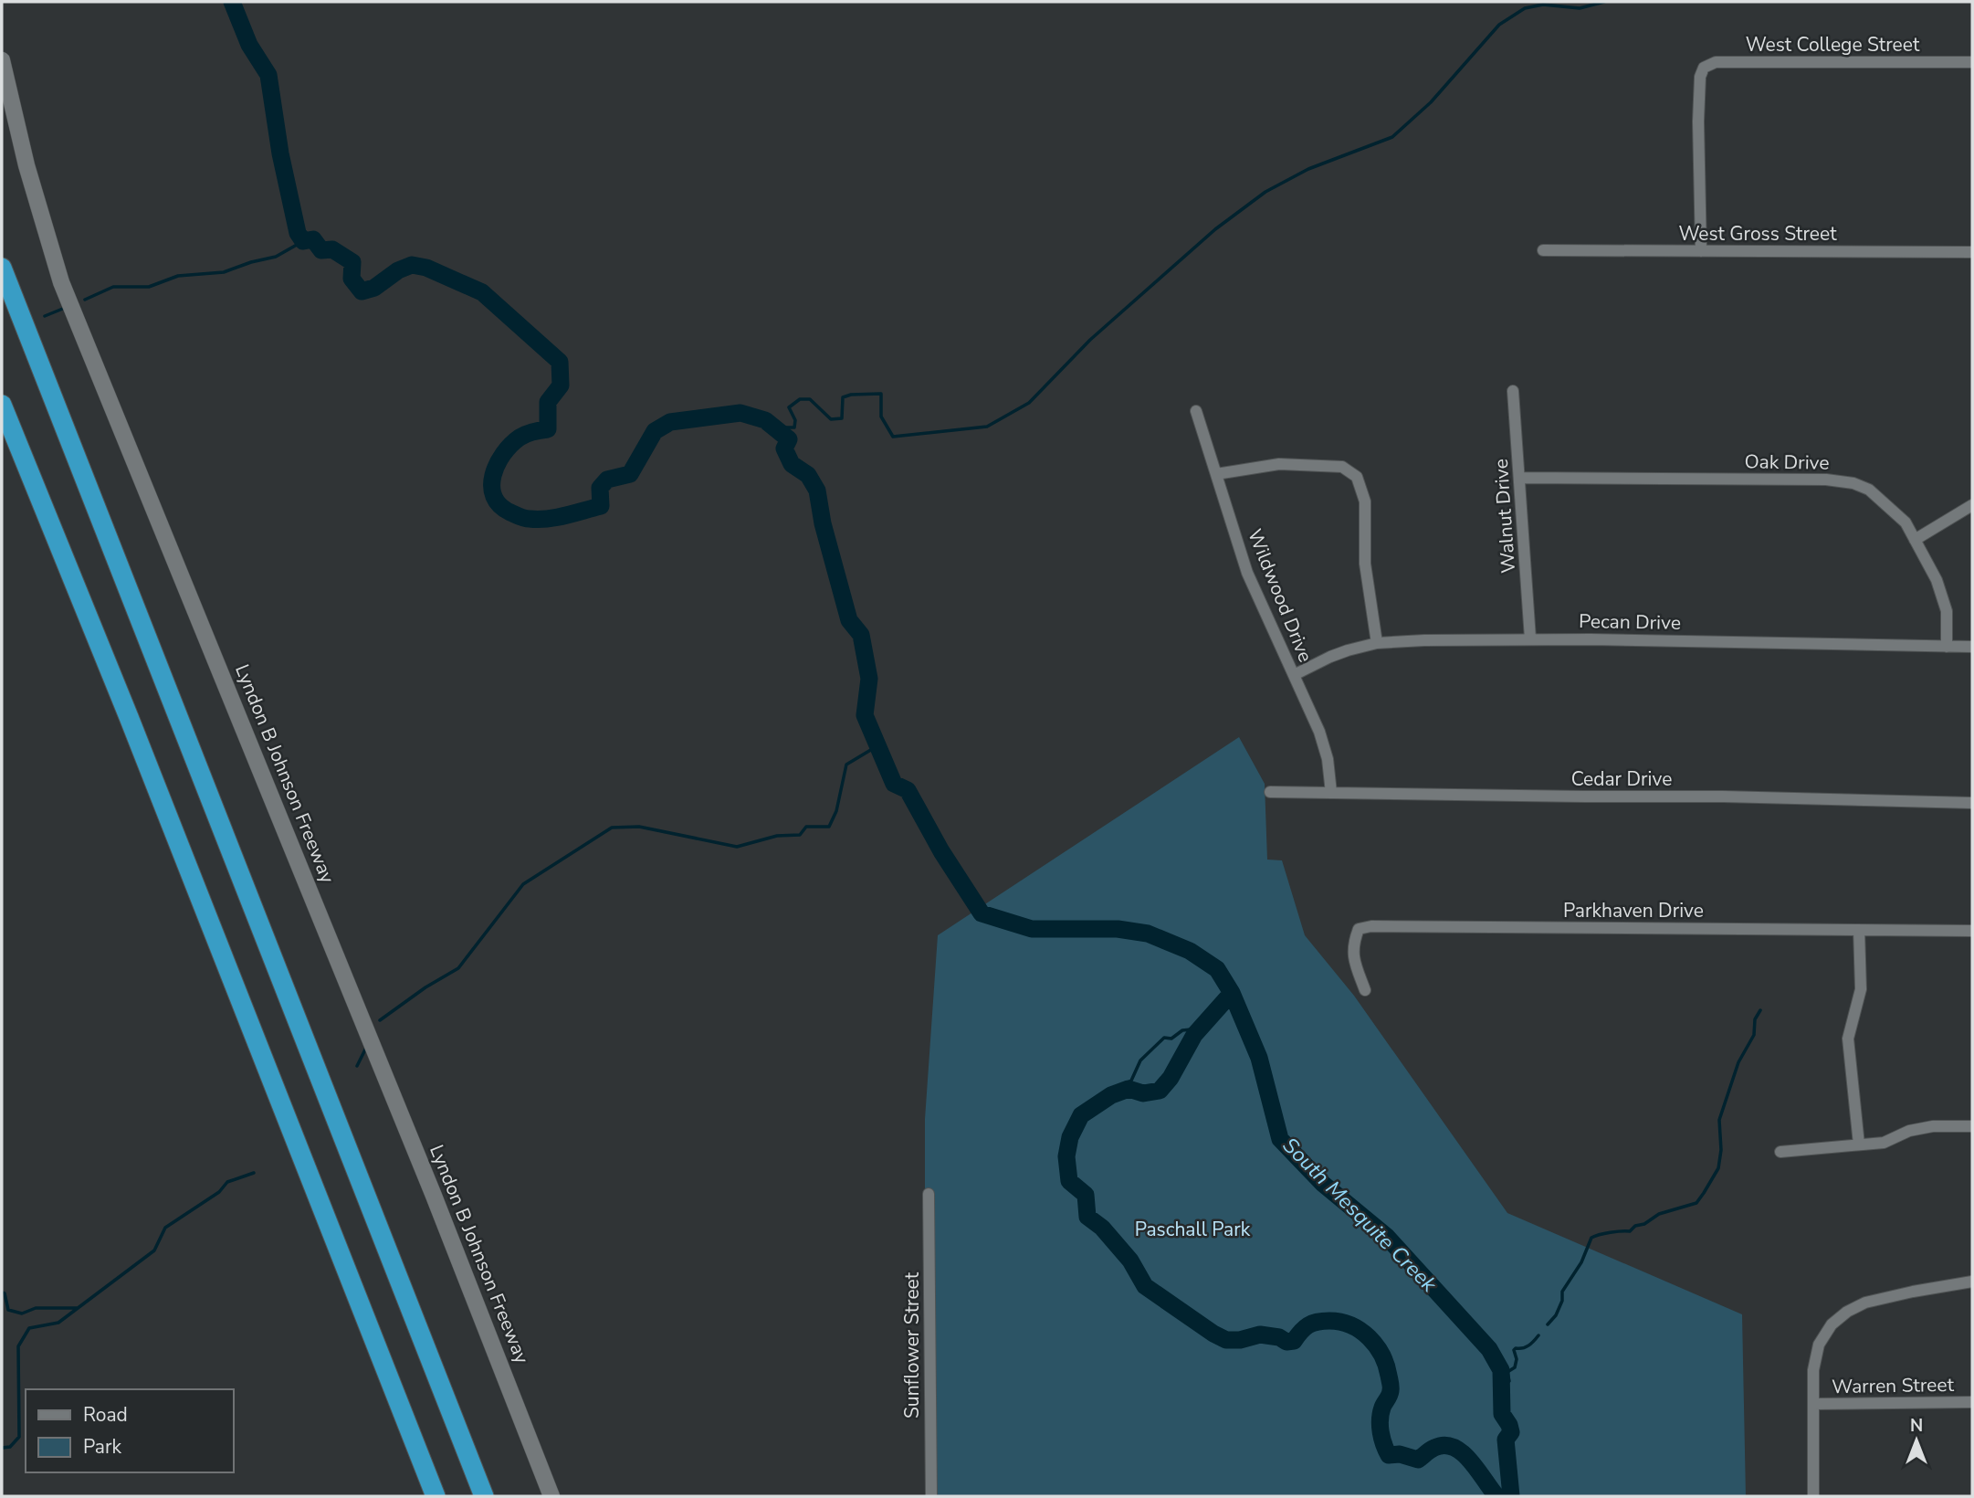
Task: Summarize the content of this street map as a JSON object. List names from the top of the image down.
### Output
{
  "streets": {
    "street": [
      "West College Street",
      "West Gross Street",
      "Oak Drive",
      "Walnut Drive",
      "Wildwood Drive",
      "Pecan Drive",
      "Lyndon B Johnson Freeway",
      "Cedar Drive",
      "Parkhaven Drive",
      "Sunflower Street",
      "Warren Street"
    ]
  },
  "crossings": [
    ["West College Street", "West Gross Street"],
    ["Oak Drive", "Walnut Drive"],
    ["Oak Drive", "Pecan Drive"],
    ["Walnut Drive", "Pecan Drive"],
    ["Wildwood Drive", "Pecan Drive"],
    ["Wildwood Drive", "Cedar Drive"]
  ],
  "water": ["South Mesquite Creek"],
  "parks": ["Paschall Park"],
  "legend": ["Road", "Park"],
  "north": "top"
}
